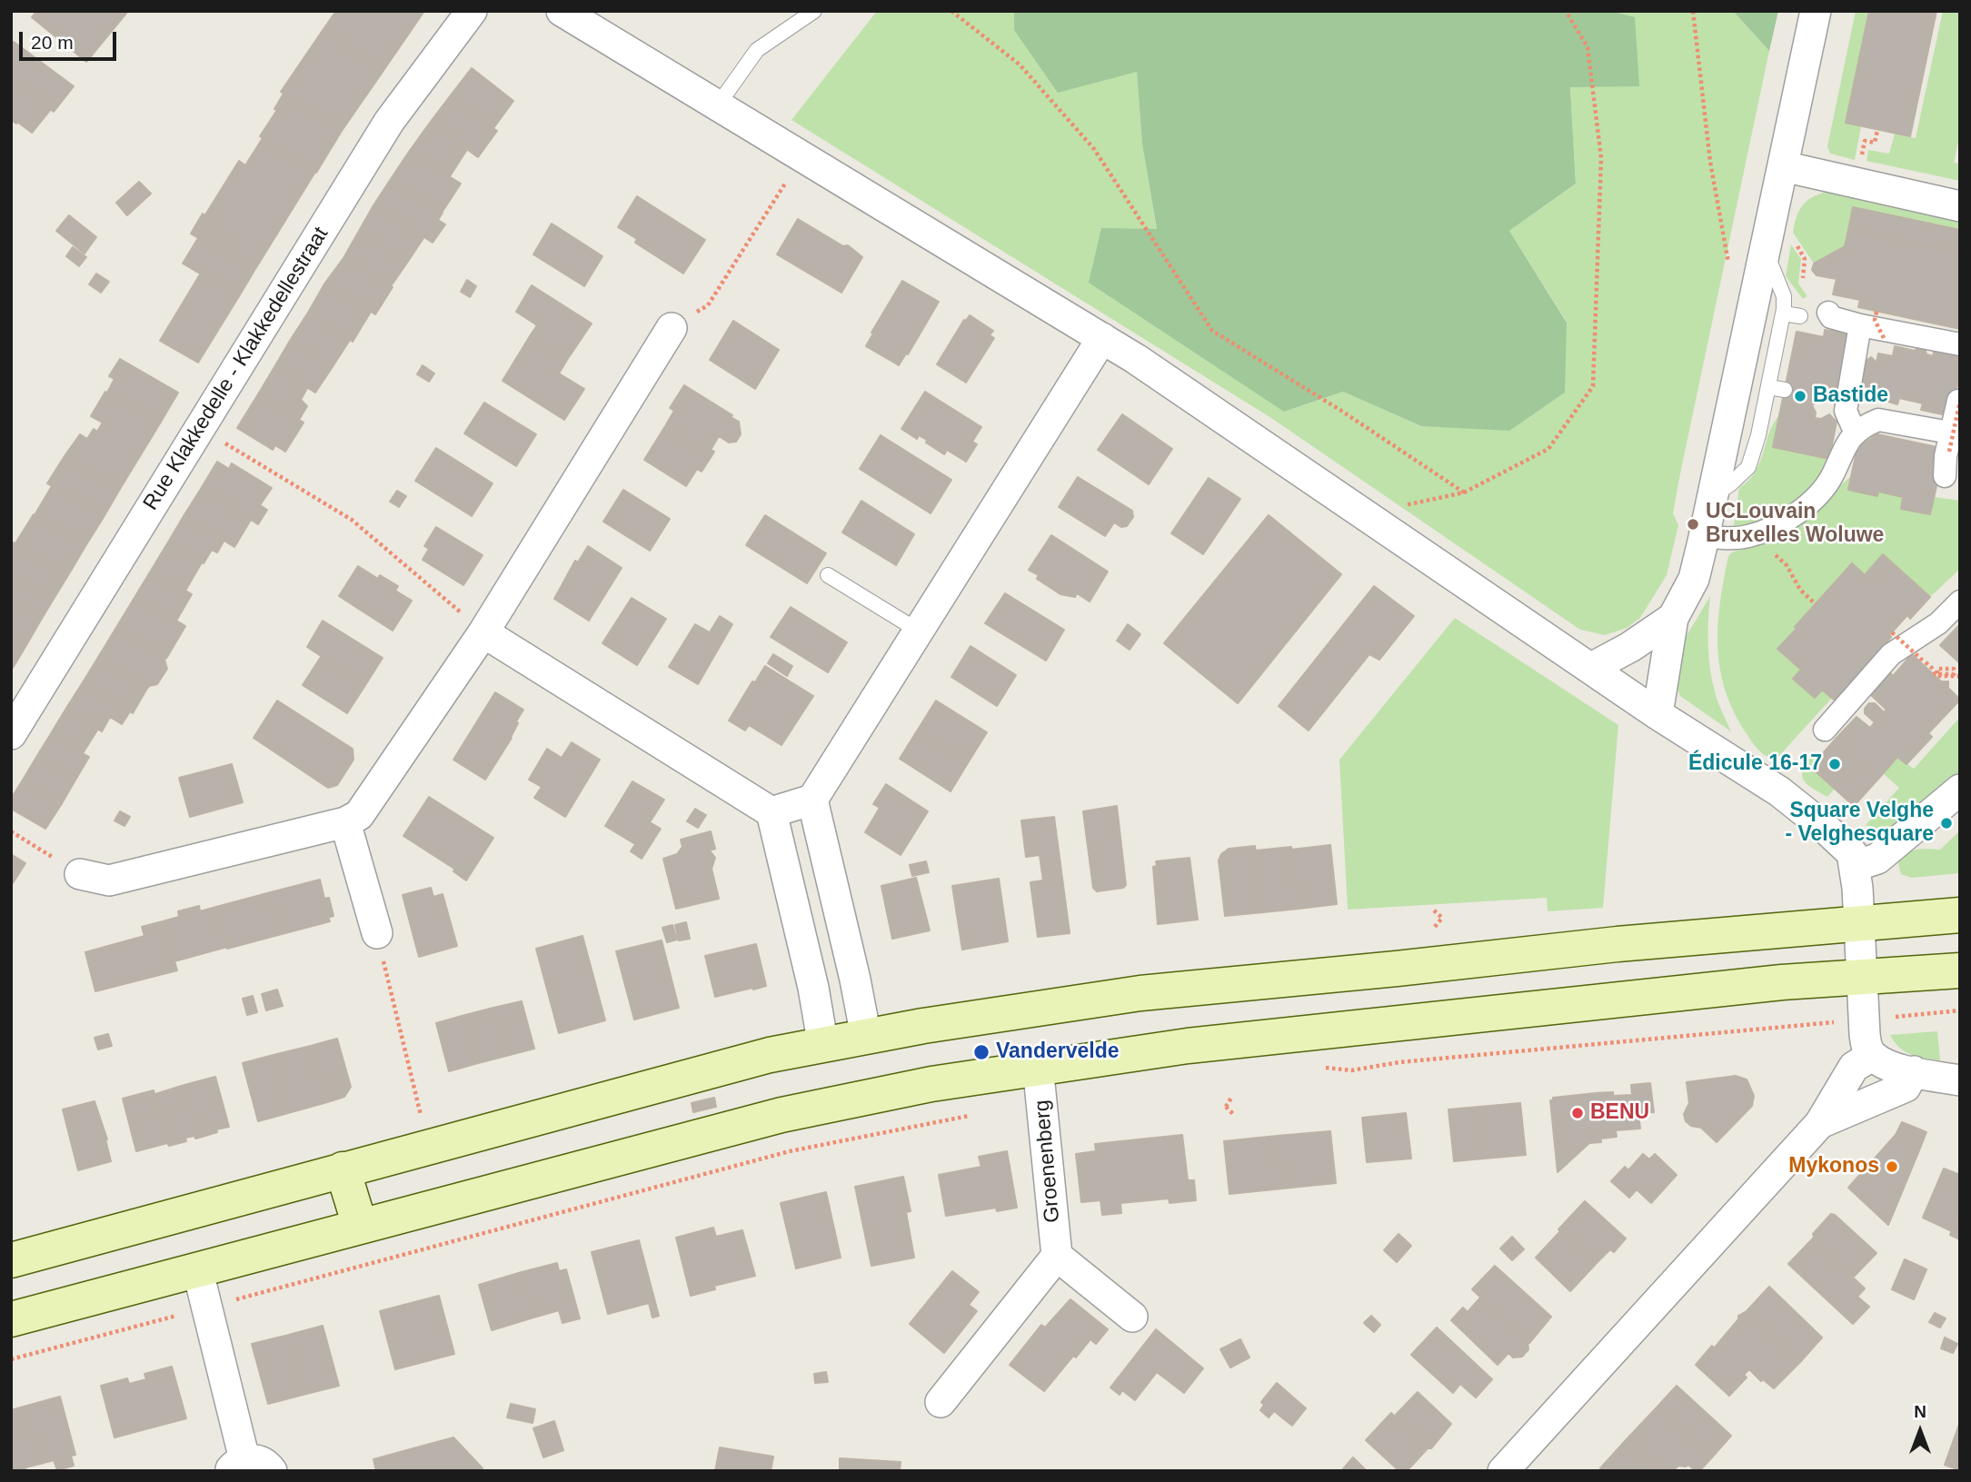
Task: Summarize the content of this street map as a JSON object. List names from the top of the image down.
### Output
{
  "streets": {
    "street": ["Rue Klakkedelle - Klakkedellestraat", "Groenenberg"]
  },
  "places": [
    "Bastide",
    "UCLouvain Bruxelles Woluwe",
    "Édicule 16-17",
    "Square Velghe - Velghesquare",
    "Vandervelde",
    "BENU",
    "Mykonos"
  ],
  "scale_bar": "20 m",
  "north": "top"
}
